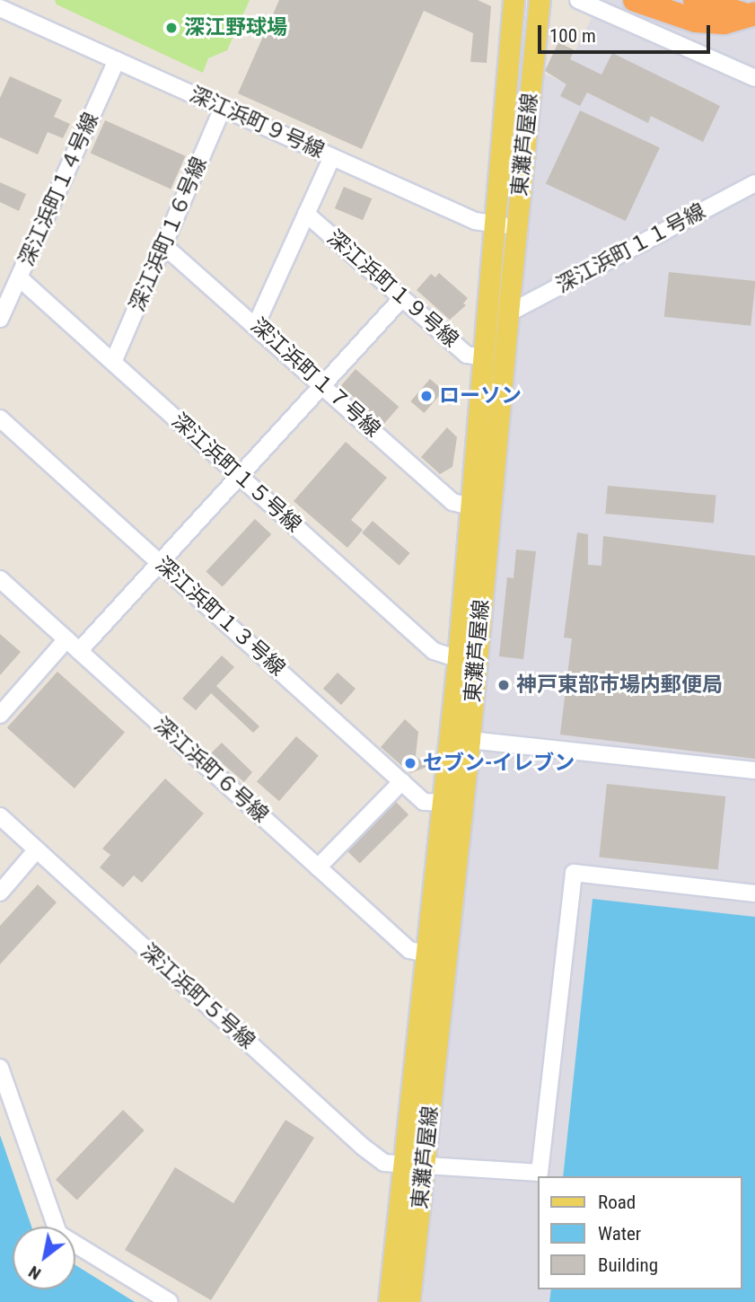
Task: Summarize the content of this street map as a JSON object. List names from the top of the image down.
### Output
{
  "streets": {
    "main road": ["東灘芦屋線"],
    "street": [
      "深江浜町９号線",
      "深江浜町１４号線",
      "深江浜町１６号線",
      "深江浜町１１号線",
      "深江浜町１９号線",
      "深江浜町１７号線",
      "深江浜町１５号線",
      "深江浜町１３号線",
      "深江浜町６号線",
      "深江浜町５号線"
    ]
  },
  "crossings": [
    ["深江浜町９号線", "東灘芦屋線"],
    ["深江浜町９号線", "深江浜町１４号線"],
    ["深江浜町９号線", "深江浜町１６号線"],
    ["東灘芦屋線", "深江浜町１１号線"],
    ["東灘芦屋線", "深江浜町１９号線"],
    ["東灘芦屋線", "深江浜町１７号線"],
    ["東灘芦屋線", "深江浜町１５号線"],
    ["東灘芦屋線", "深江浜町１３号線"],
    ["東灘芦屋線", "深江浜町６号線"],
    ["東灘芦屋線", "深江浜町５号線"],
    ["深江浜町１４号線", "深江浜町１５号線"],
    ["深江浜町１６号線", "深江浜町１７号線"],
    ["深江浜町１６号線", "深江浜町１５号線"]
  ],
  "places": [
    "深江野球場",
    "ローソン",
    "神戸東部市場内郵便局",
    "セブン-イレブン"
  ],
  "legend": ["Road", "Water", "Building"],
  "scale_bar": "100 m",
  "north": "bottom left"
}
